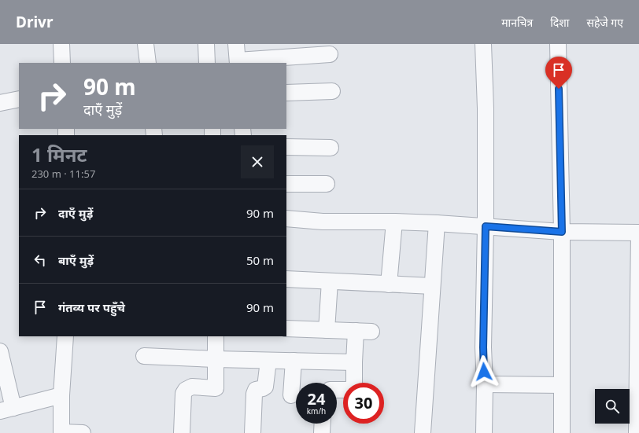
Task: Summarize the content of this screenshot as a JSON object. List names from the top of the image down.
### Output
{
  "page": {
    "header": "Drivr",
    "nav": ["मानचित्र", "दिशा", "सहेजे गए"],
    "turn": ["90 m", "दाएँ मुड़ें"],
    "heading": ["1 मिनट", "230 m · 11:57"],
    "list": [
      {
        "name": "दाएँ मुड़ें",
        "value": "90 m"
      },
      {
        "name": "बाएँ मुड़ें",
        "value": "50 m"
      },
      {
        "name": "गंतव्य पर पहुँचे",
        "value": "90 m"
      }
    ],
    "speed": "24 km/h",
    "limit": "30"
  }
}
